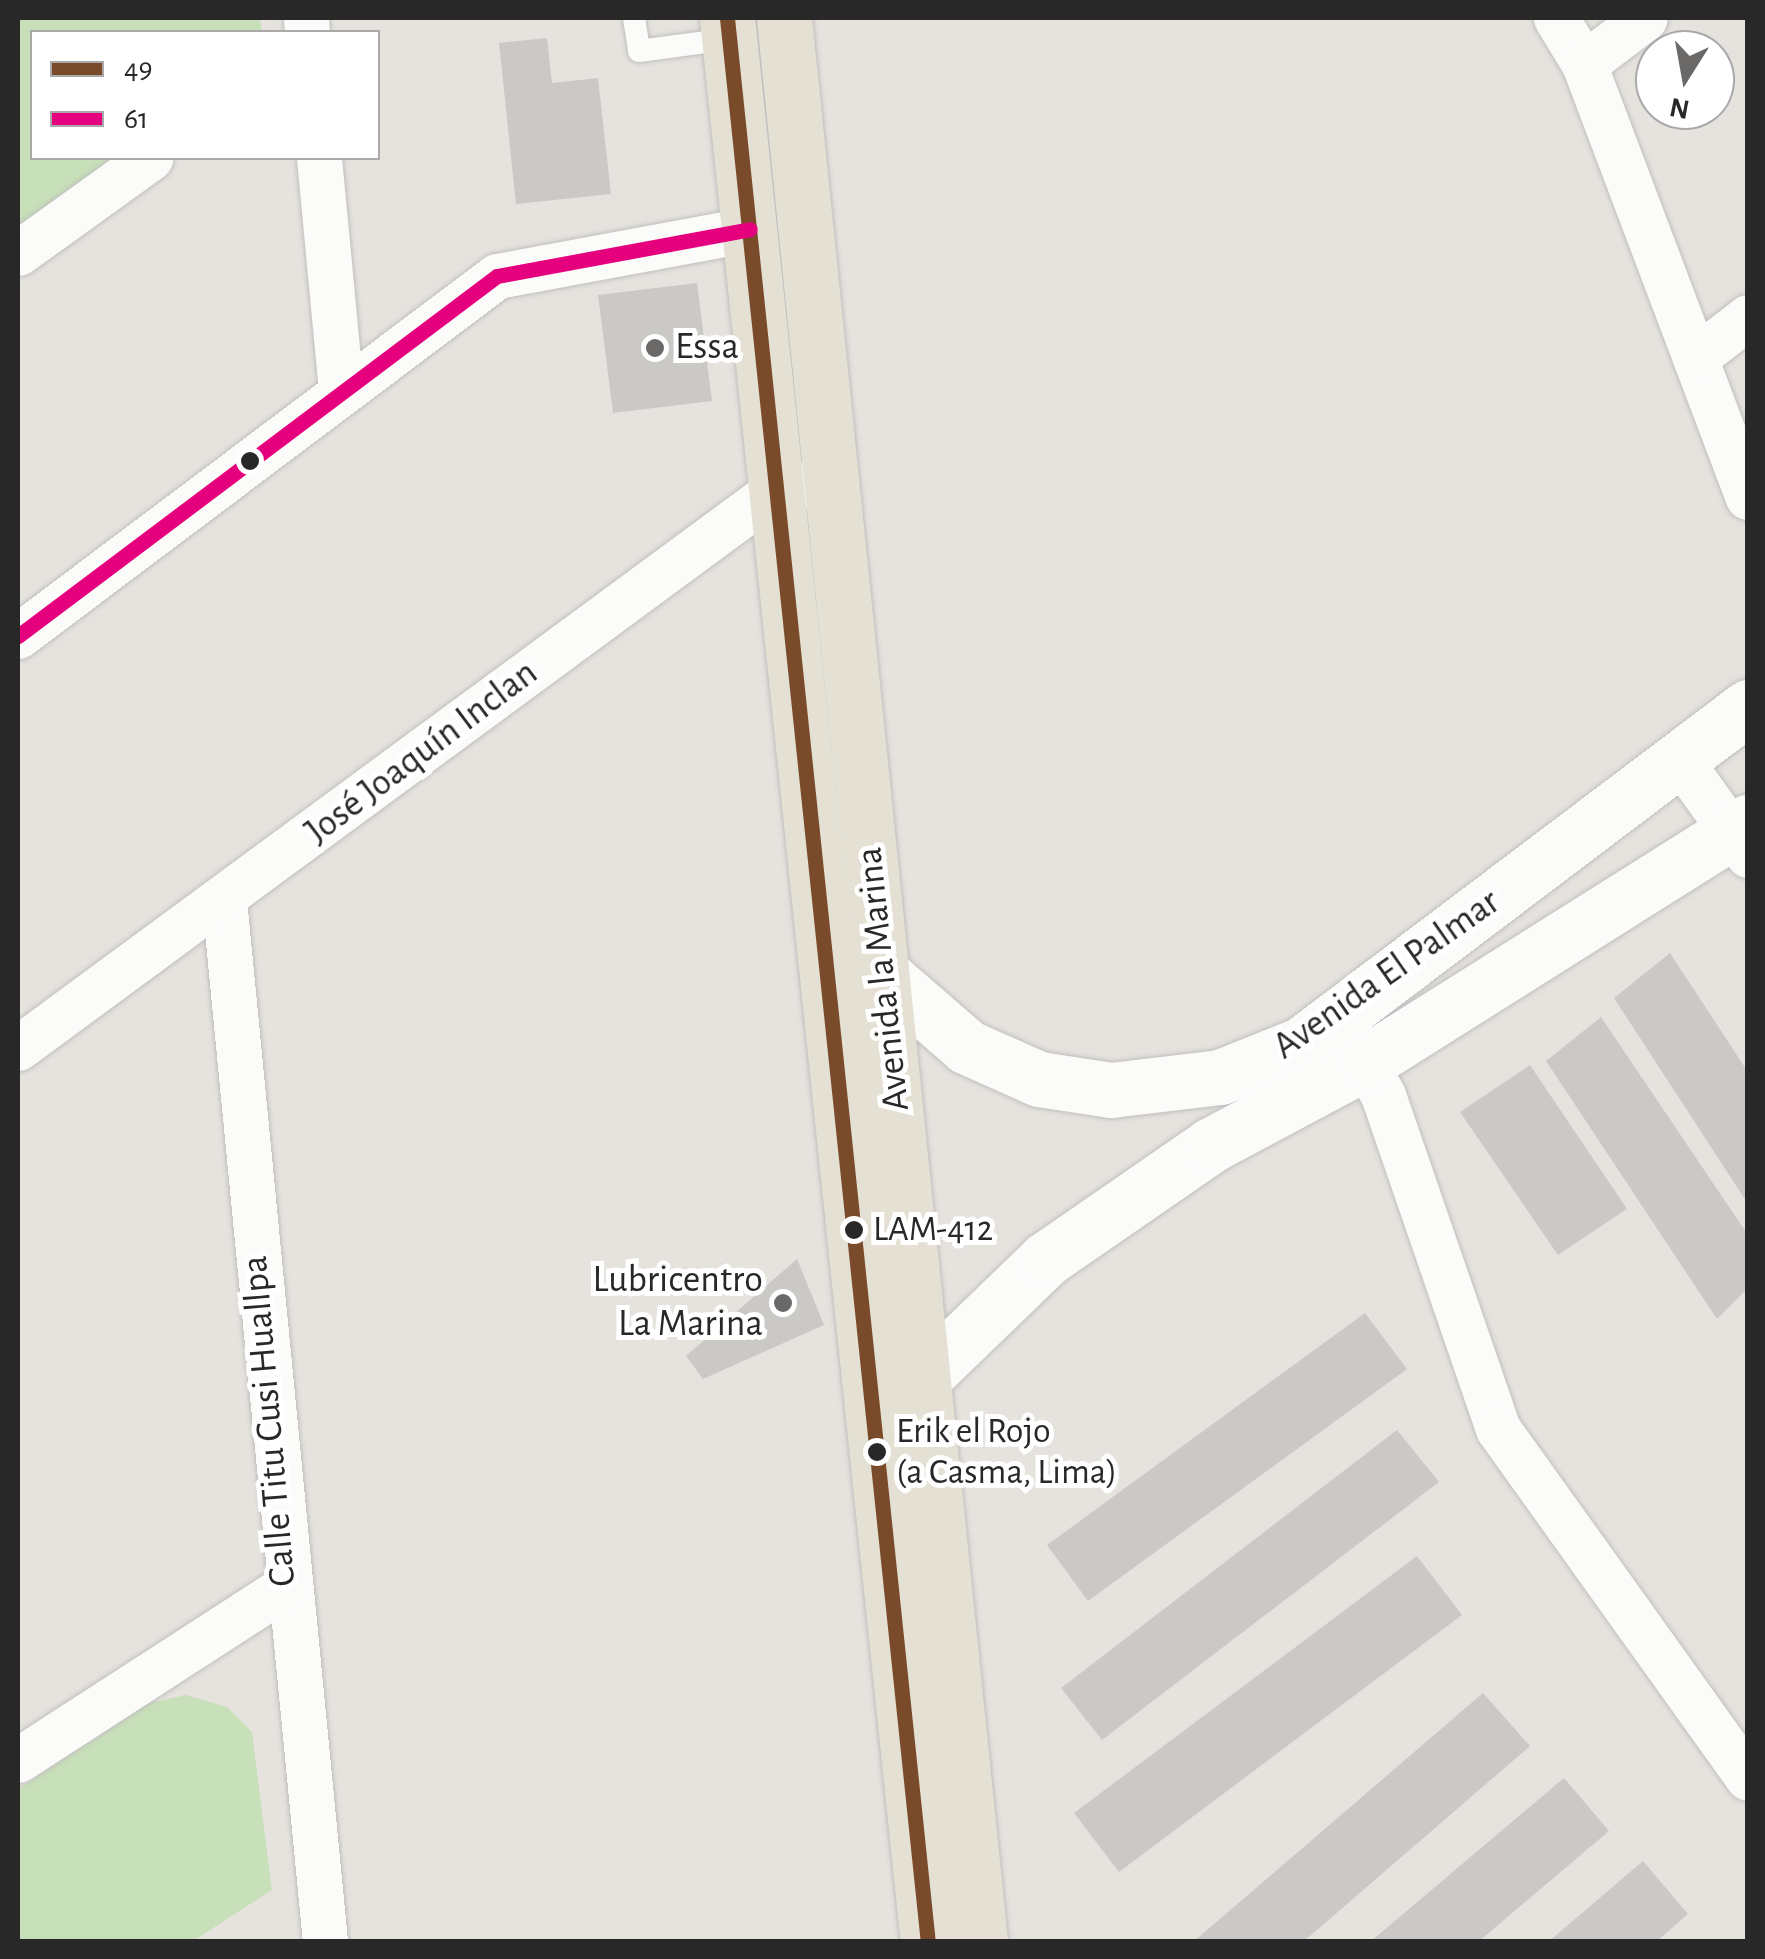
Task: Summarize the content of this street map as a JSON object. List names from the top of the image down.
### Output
{
  "streets": {
    "main road": ["Avenida la Marina"],
    "street": ["José Joaquín Inclan", "Avenida El Palmar", "Calle Titu Cusi Huallpa"]
  },
  "crossings": [
    ["José Joaquín Inclan", "Avenida la Marina"],
    ["José Joaquín Inclan", "Calle Titu Cusi Huallpa"],
    ["Avenida El Palmar", "Avenida la Marina"]
  ],
  "places": [
    "Essa",
    "LAM-412",
    "Lubricentro La Marina",
    "Erik el Rojo (a Casma, Lima)"
  ],
  "lines": ["transit line 49", "transit line 61"],
  "legend": ["49", "61"],
  "north": "bottom"
}
